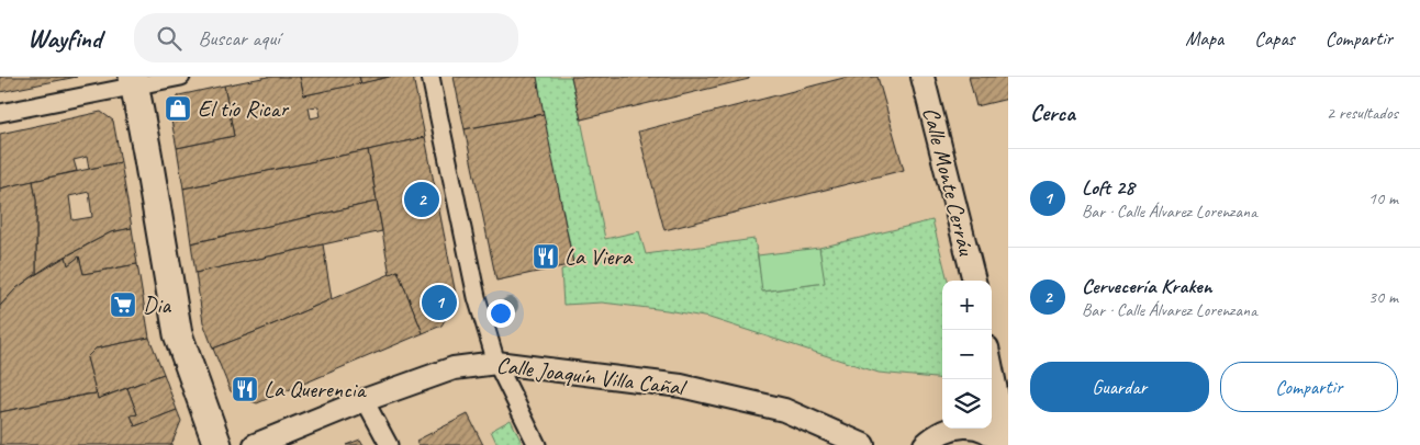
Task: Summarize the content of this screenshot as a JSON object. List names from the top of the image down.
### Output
{
  "streets": {
    "street": ["Calle Monte Cerráu", "Calle Joaquín Villa Cañal"]
  },
  "places": {
    "shop": ["El tío Ricar"],
    "restaurant": ["La Viera", "La Querencia"],
    "supermarket": ["Dia"]
  },
  "page": {
    "header": "Wayfind",
    "search": "Buscar aquí",
    "nav": ["Mapa", "Capas", "Compartir"],
    "heading": ["Cerca", "2 resultados"],
    "list": [
      {
        "mark": "1",
        "name": "Loft 28",
        "note": "Bar · Calle Álvarez Lorenzana",
        "value": "10 m"
      },
      {
        "mark": "2",
        "name": "Cervecería Kraken",
        "note": "Bar · Calle Álvarez Lorenzana",
        "value": "30 m"
      }
    ],
    "pins": ["2", "1"],
    "map_buttons": ["+", "−"],
    "buttons": ["Guardar", "Compartir"]
  }
}
